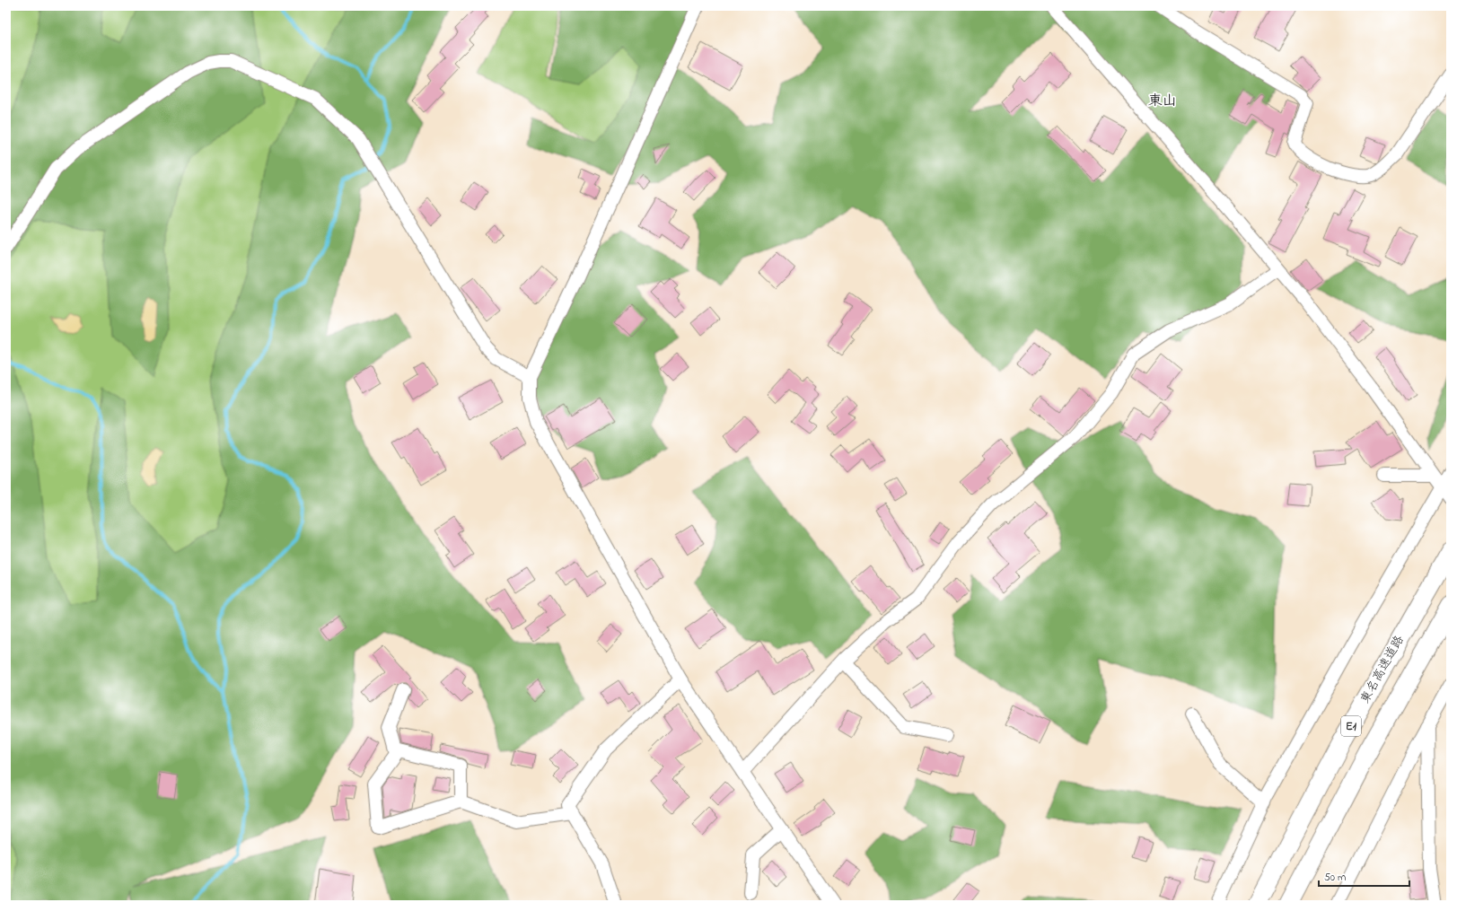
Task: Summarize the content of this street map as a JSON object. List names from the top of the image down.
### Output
{
  "streets": {
    "highway": ["東名高速道路", "E1"]
  },
  "districts": ["東山"],
  "scale_bar": "50 m"
}
